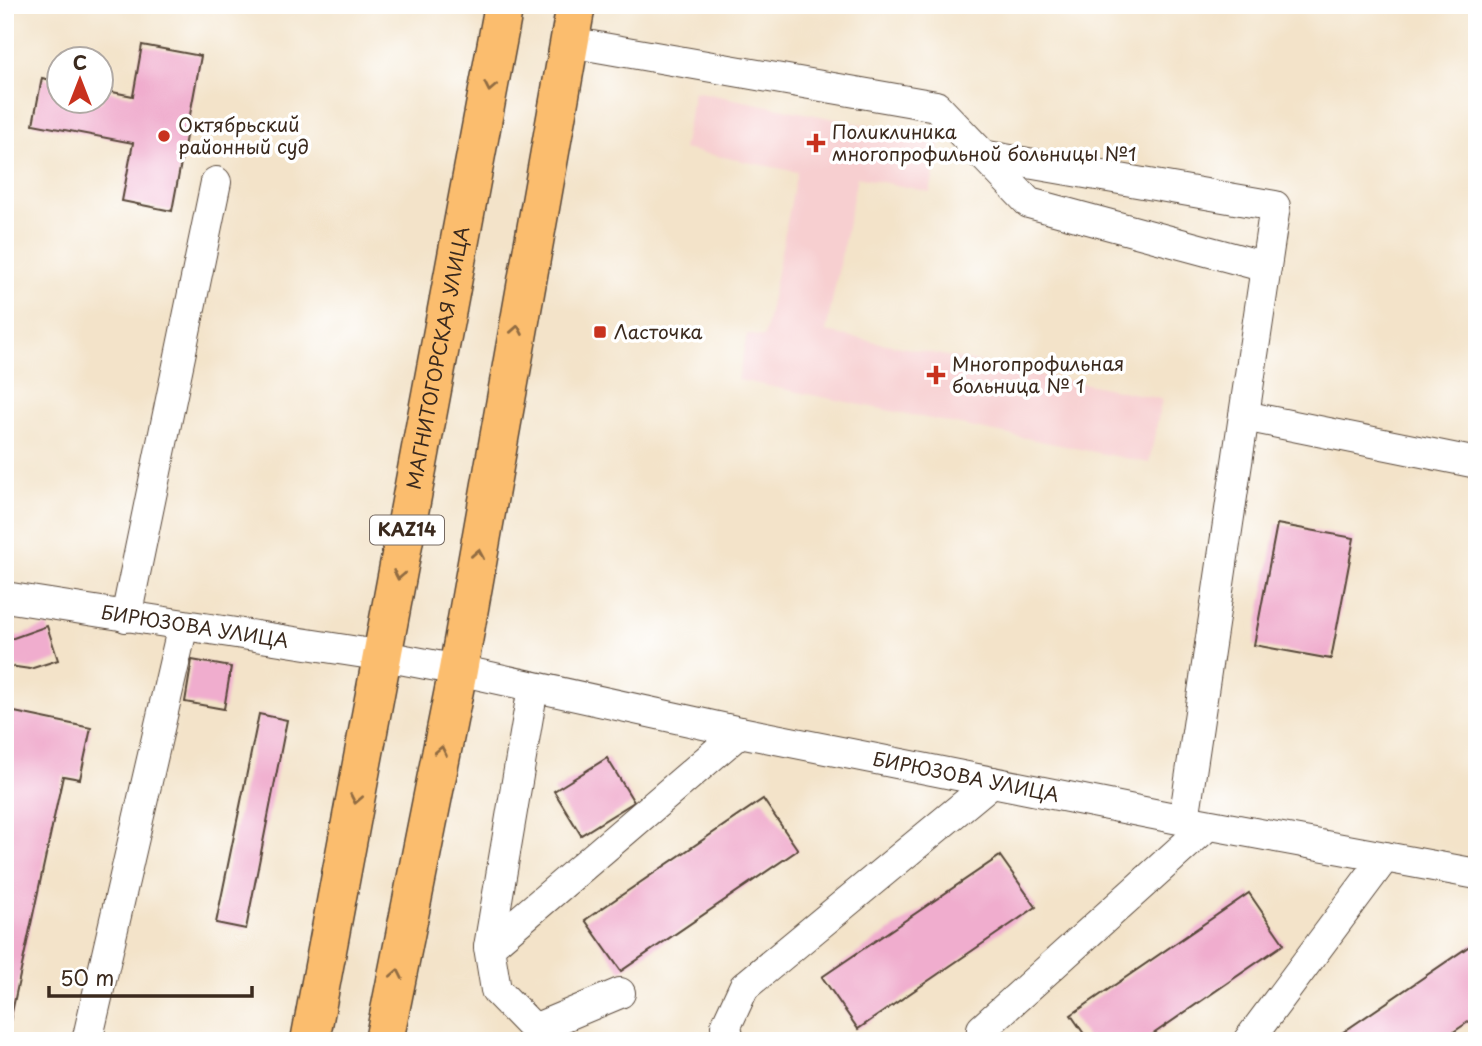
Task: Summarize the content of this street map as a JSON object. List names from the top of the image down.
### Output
{
  "streets": {
    "main road": ["МАГНИТОГОРСКАЯ УЛИЦА", "KAZ14"],
    "street": ["БИРЮЗОВА УЛИЦА"]
  },
  "crossings": [
    ["МАГНИТОГОРСКАЯ УЛИЦА", "БИРЮЗОВА УЛИЦА"]
  ],
  "places": {
    "other": ["Октябрьский районный суд"],
    "health": ["Поликлиника многопрофильной больницы №1", "Многопрофильная больница № 1"],
    "transit": ["Ласточка"]
  },
  "scale_bar": "50 m",
  "north": "top"
}
